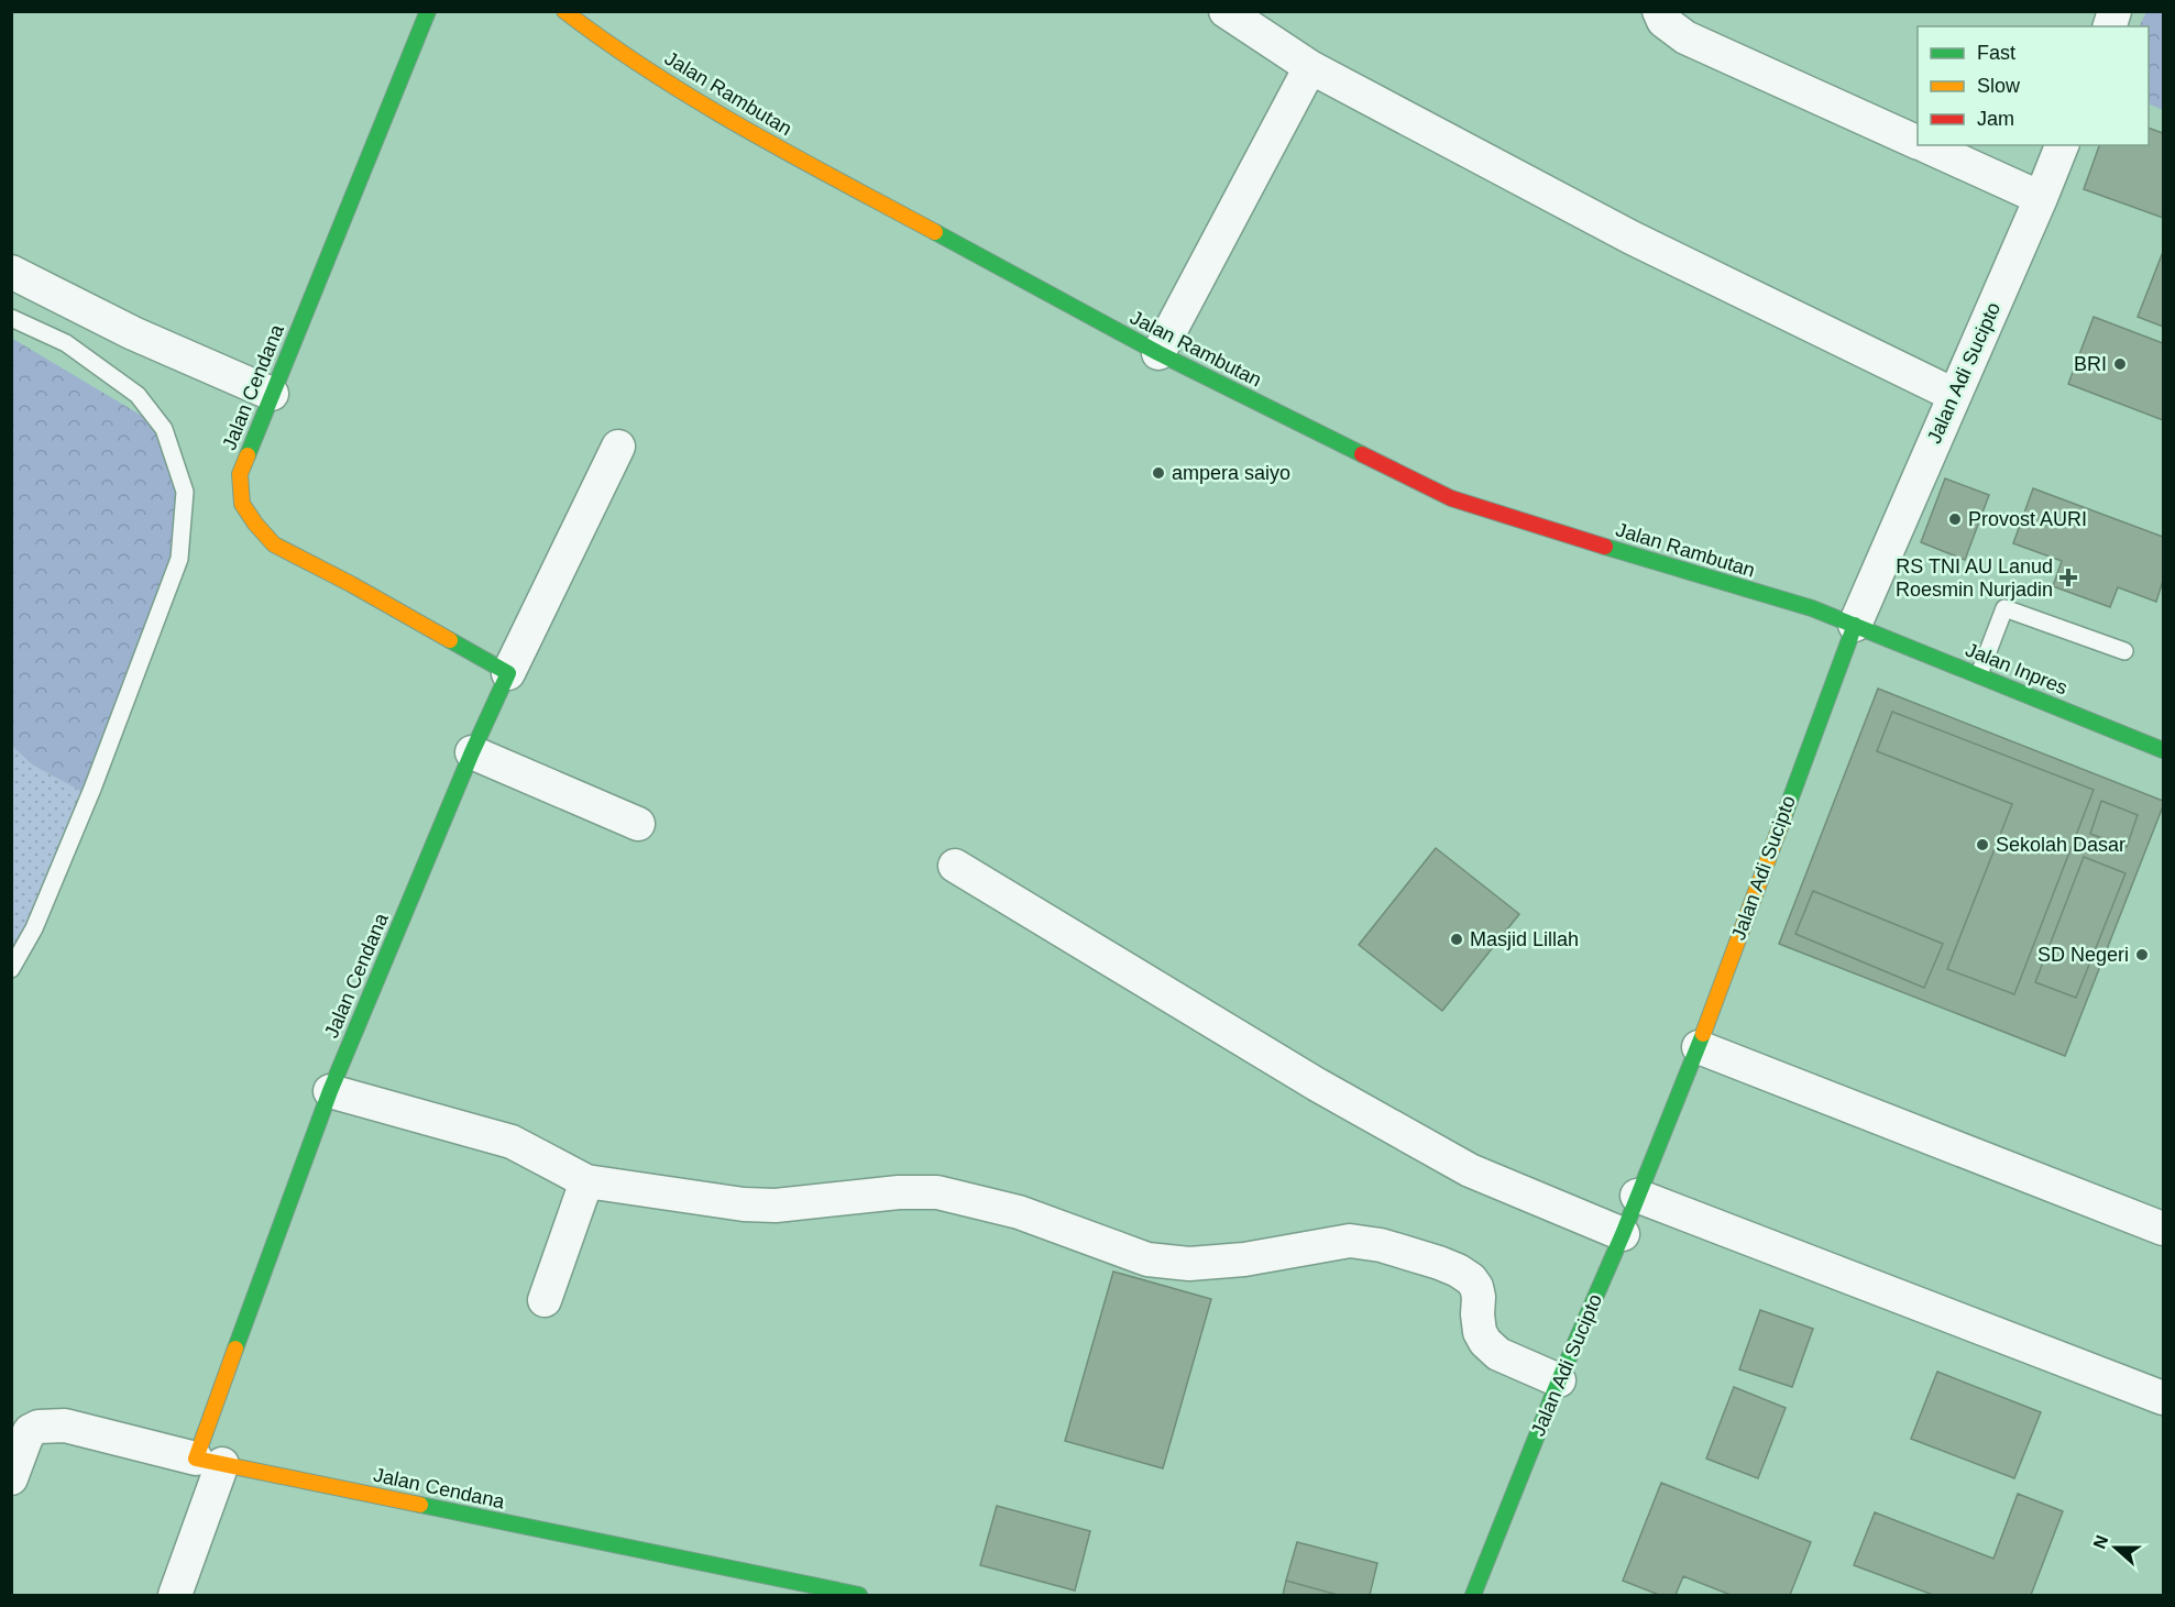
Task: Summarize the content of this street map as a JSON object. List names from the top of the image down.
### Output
{
  "streets": {
    "main road": [
      "Jalan Rambutan",
      "Jalan Adi Sucipto",
      "Jalan Cendana",
      "Jalan Inpres"
    ]
  },
  "crossings": [
    ["Jalan Rambutan", "Jalan Adi Sucipto"],
    ["Jalan Rambutan", "Jalan Inpres"],
    ["Jalan Adi Sucipto", "Jalan Inpres"]
  ],
  "places": {
    "other": [
      "BRI",
      "ampera saiyo",
      "Provost AURI",
      "Sekolah Dasar",
      "Masjid Lillah",
      "SD Negeri"
    ],
    "health": ["RS TNI AU Lanud Roesmin Nurjadin"]
  },
  "legend": ["Fast", "Slow", "Jam"],
  "north": "left"
}
